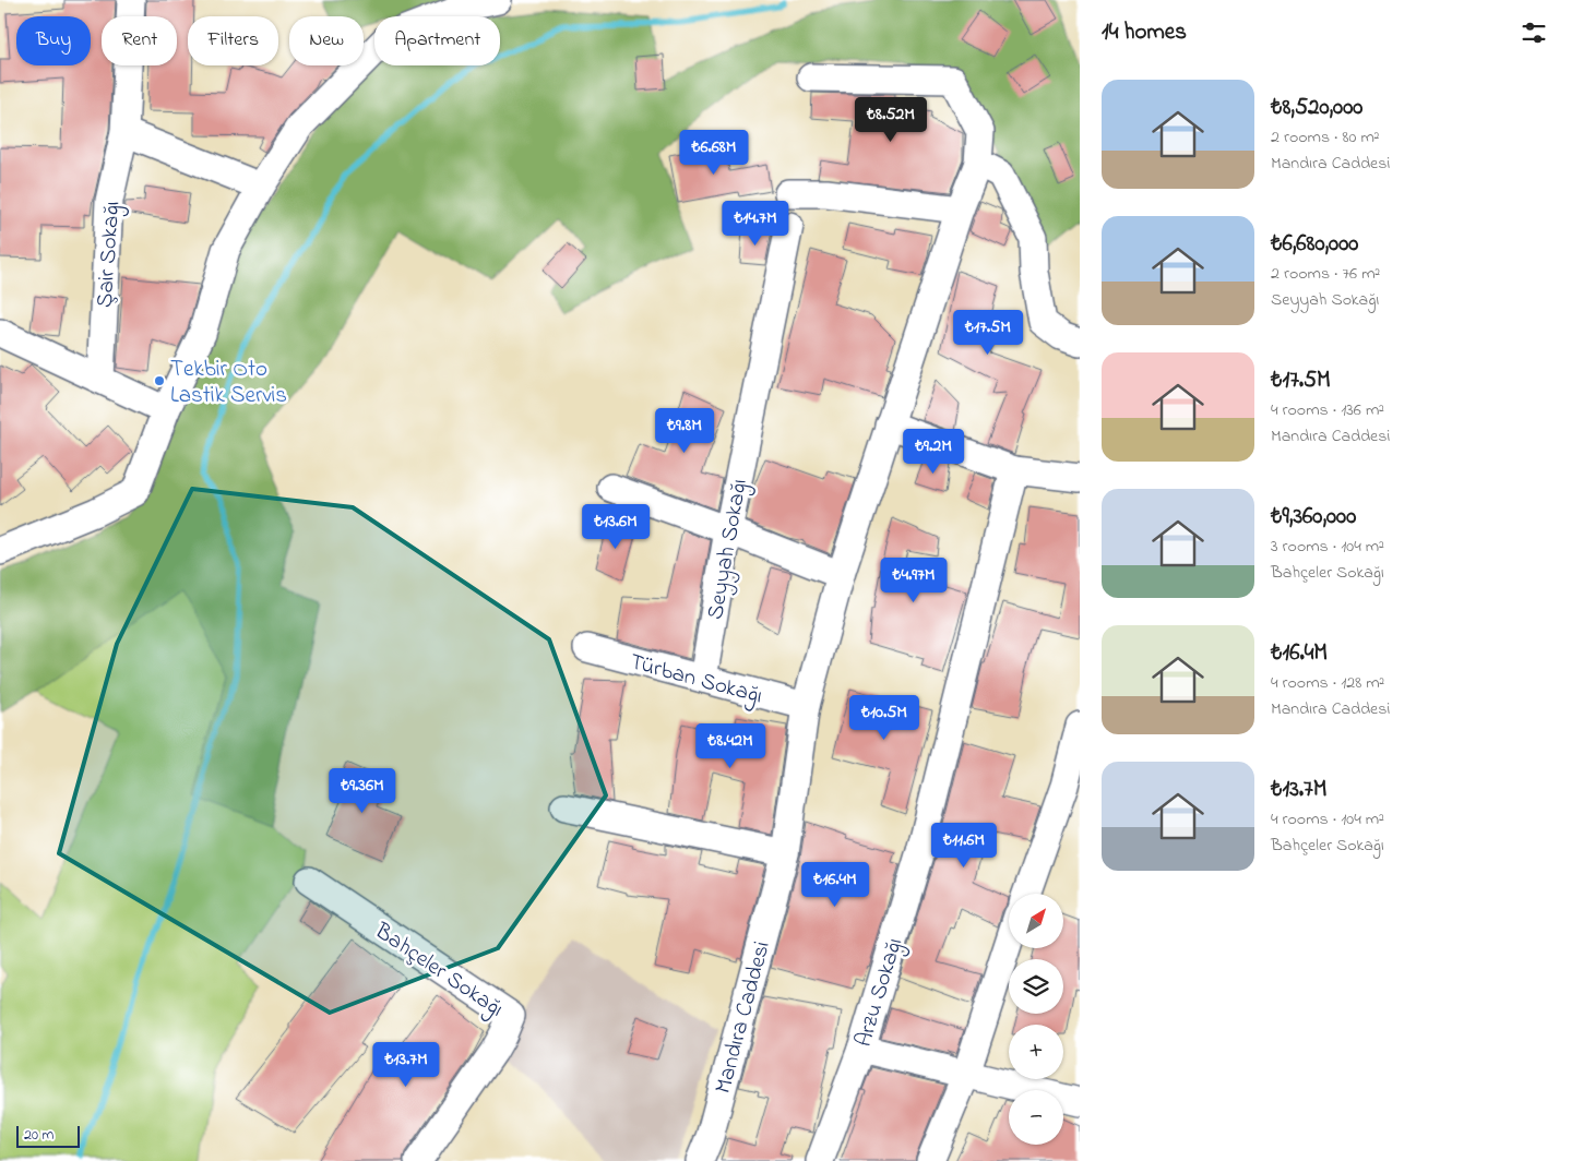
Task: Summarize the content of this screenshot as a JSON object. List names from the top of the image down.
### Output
{
  "streets": {
    "street": [
      "Şair Sokağı",
      "Seyyah Sokağı",
      "Türban Sokağı",
      "Bahçeler Sokağı",
      "Arzu Sokağı",
      "Mandıra Caddesi"
    ]
  },
  "crossings": [
    ["Seyyah Sokağı", "Türban Sokağı"],
    ["Türban Sokağı", "Mandıra Caddesi"]
  ],
  "places": ["Tekbir Oto Lastik Servis"],
  "scale_bar": "20 m",
  "north": "top right",
  "page": {
    "heading": "14 homes",
    "chip": [
      "Buy",
      "Rent",
      "Filters",
      "New",
      "Apartment"
    ],
    "list": [
      {
        "name": "₺8,520,000",
        "note": "2 rooms · 80 m² · Mandıra Caddesi"
      },
      {
        "name": "₺6,680,000",
        "note": "2 rooms · 76 m² · Seyyah Sokağı"
      },
      {
        "name": "₺17.5M",
        "note": "4 rooms · 136 m² · Mandıra Caddesi"
      },
      {
        "name": "₺9,360,000",
        "note": "3 rooms · 104 m² · Bahçeler Sokağı"
      },
      {
        "name": "₺16.4M",
        "note": "4 rooms · 128 m² · Mandıra Caddesi"
      },
      {
        "name": "₺13.7M",
        "note": "4 rooms · 104 m² · Bahçeler Sokağı"
      }
    ],
    "price": [
      "₺8.52M",
      "₺6.68M",
      "₺14.7M",
      "₺17.5M",
      "₺9.8M",
      "₺9.2M",
      "₺13.6M",
      "₺4.97M",
      "₺10.5M",
      "₺8.42M",
      "₺9.36M",
      "₺11.6M",
      "₺16.4M",
      "₺13.7M"
    ],
    "map_buttons": ["+", "−"],
    "scale": "20 m"
  }
}
